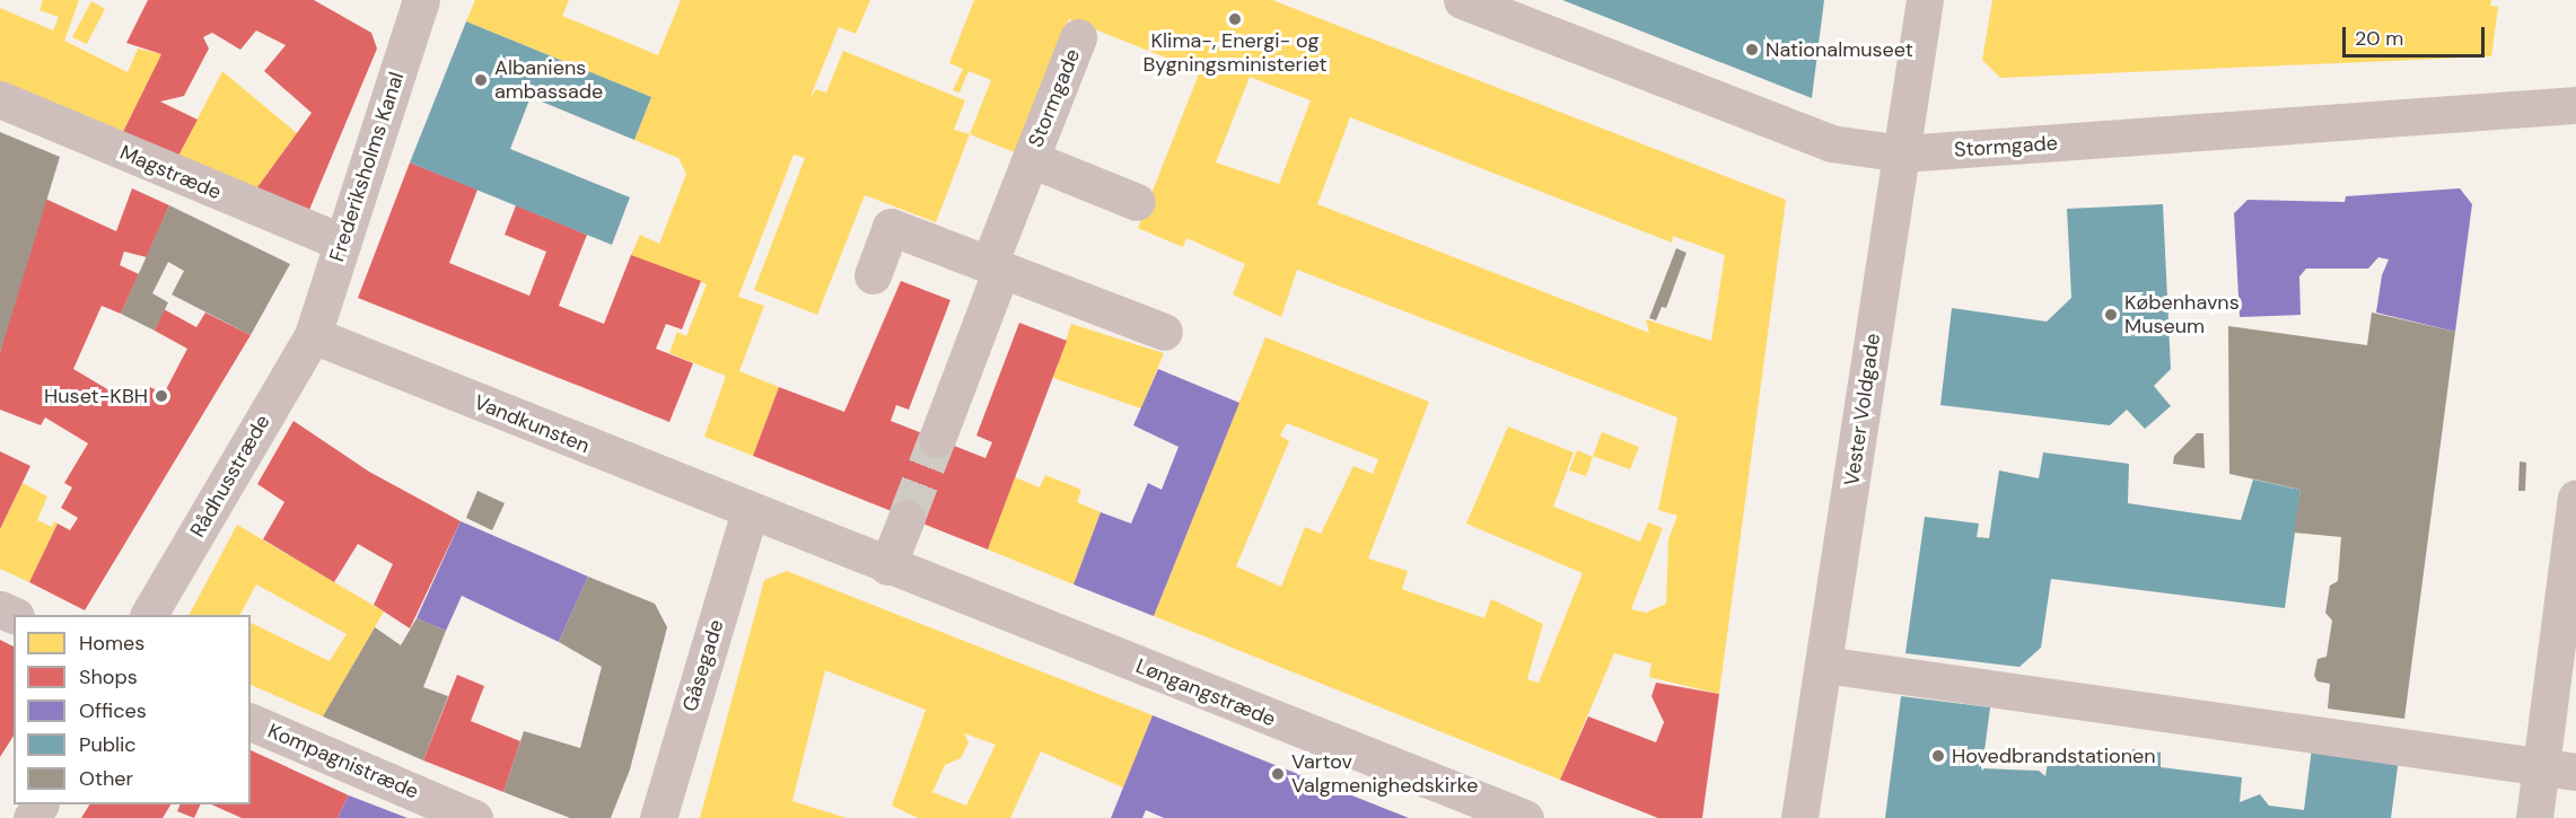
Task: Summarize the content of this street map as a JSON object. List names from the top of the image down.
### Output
{
  "streets": {
    "street": [
      "Stormgade",
      "Frederiksholms Kanal",
      "Magstræde",
      "Vester Voldgade",
      "Vandkunsten",
      "Rådhusstræde",
      "Gåsegade",
      "Løngangstræde",
      "Kompagnistræde"
    ]
  },
  "crossings": [
    ["Stormgade", "Vester Voldgade"],
    ["Frederiksholms Kanal", "Magstræde"],
    ["Frederiksholms Kanal", "Vandkunsten"],
    ["Frederiksholms Kanal", "Rådhusstræde"],
    ["Vandkunsten", "Rådhusstræde"],
    ["Vandkunsten", "Gåsegade"],
    ["Vandkunsten", "Løngangstræde"],
    ["Gåsegade", "Løngangstræde"]
  ],
  "places": [
    "Klima-, Energi- og Bygningsministeriet",
    "Nationalmuseet",
    "Albaniens ambassade",
    "Københavns Museum",
    "Huset-KBH",
    "Hovedbrandstationen",
    "Vartov Valgmenighedskirke"
  ],
  "legend": [
    "Homes",
    "Shops",
    "Offices",
    "Public",
    "Other"
  ],
  "scale_bar": "20 m"
}
